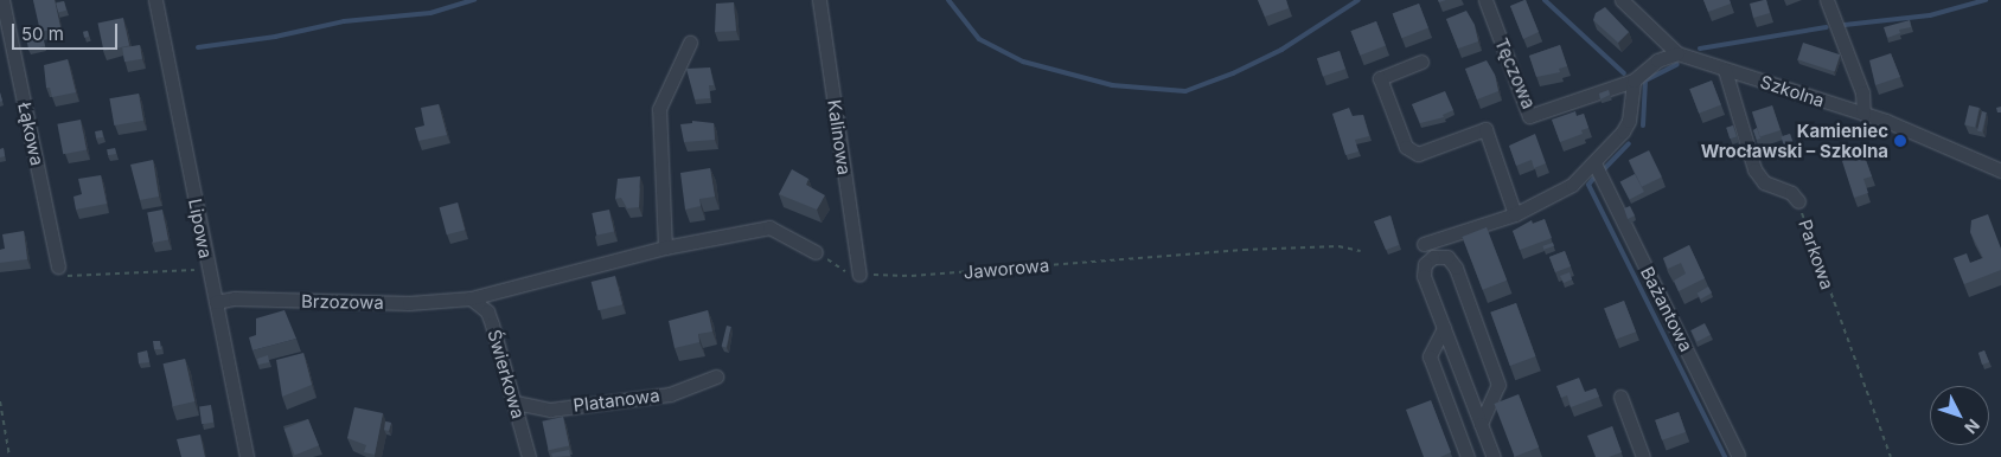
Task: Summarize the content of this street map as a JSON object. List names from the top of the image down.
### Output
{
  "streets": {
    "street": [
      "Tęczowa",
      "Szkolna",
      "Łąkowa",
      "Kalinowa",
      "Lipowa",
      "Parkowa",
      "Brzozowa",
      "Bażantowa",
      "Świerkowa",
      "Platanowa"
    ],
    "path": ["Jaworowa"]
  },
  "crossings": [
    ["Szkolna", "Parkowa"],
    ["Kalinowa", "Jaworowa"],
    ["Lipowa", "Brzozowa"],
    ["Brzozowa", "Świerkowa"],
    ["Świerkowa", "Platanowa"]
  ],
  "places": ["Kamieniec Wrocławski – Szkolna"],
  "scale_bar": "50 m",
  "north": "bottom right"
}
